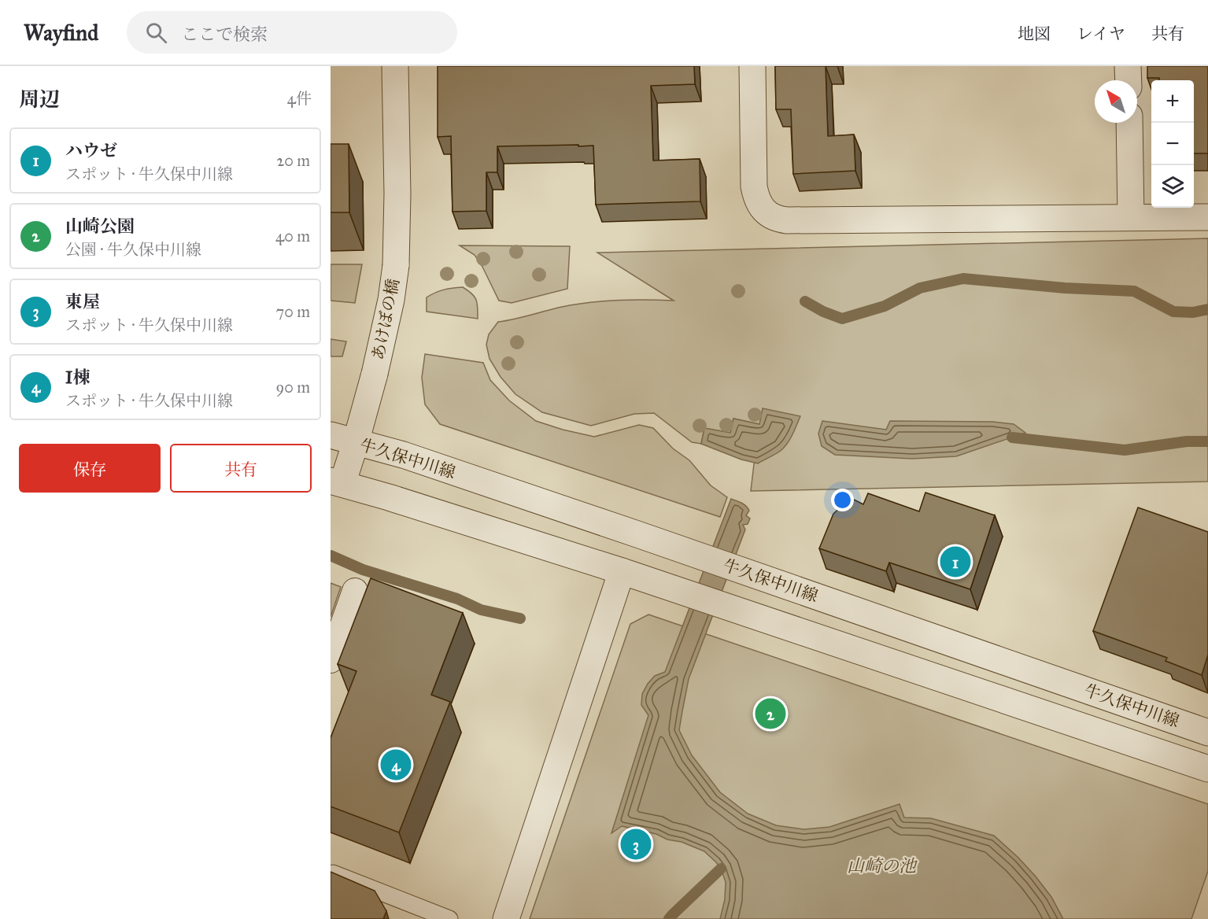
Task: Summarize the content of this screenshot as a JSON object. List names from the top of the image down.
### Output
{
  "streets": {
    "street": ["あけぼの橋", "牛久保中川線"]
  },
  "crossings": [
    ["あけぼの橋", "牛久保中川線"]
  ],
  "water": ["山崎の池"],
  "north": "top left",
  "page": {
    "header": "Wayfind",
    "search": "ここで検索",
    "nav": ["地図", "レイヤ", "共有"],
    "heading": ["周辺", "4件"],
    "map_buttons": ["+", "−"],
    "list": [
      {
        "mark": "1",
        "name": "ハウゼ",
        "note": "スポット · 牛久保中川線",
        "value": "20 m"
      },
      {
        "mark": "2",
        "name": "山崎公園",
        "note": "公園 · 牛久保中川線",
        "value": "40 m"
      },
      {
        "mark": "3",
        "name": "東屋",
        "note": "スポット · 牛久保中川線",
        "value": "70 m"
      },
      {
        "mark": "4",
        "name": "I棟",
        "note": "スポット · 牛久保中川線",
        "value": "90 m"
      }
    ],
    "buttons": ["保存", "共有"],
    "pins": [
      "1",
      "2",
      "4",
      "3"
    ]
  }
}
